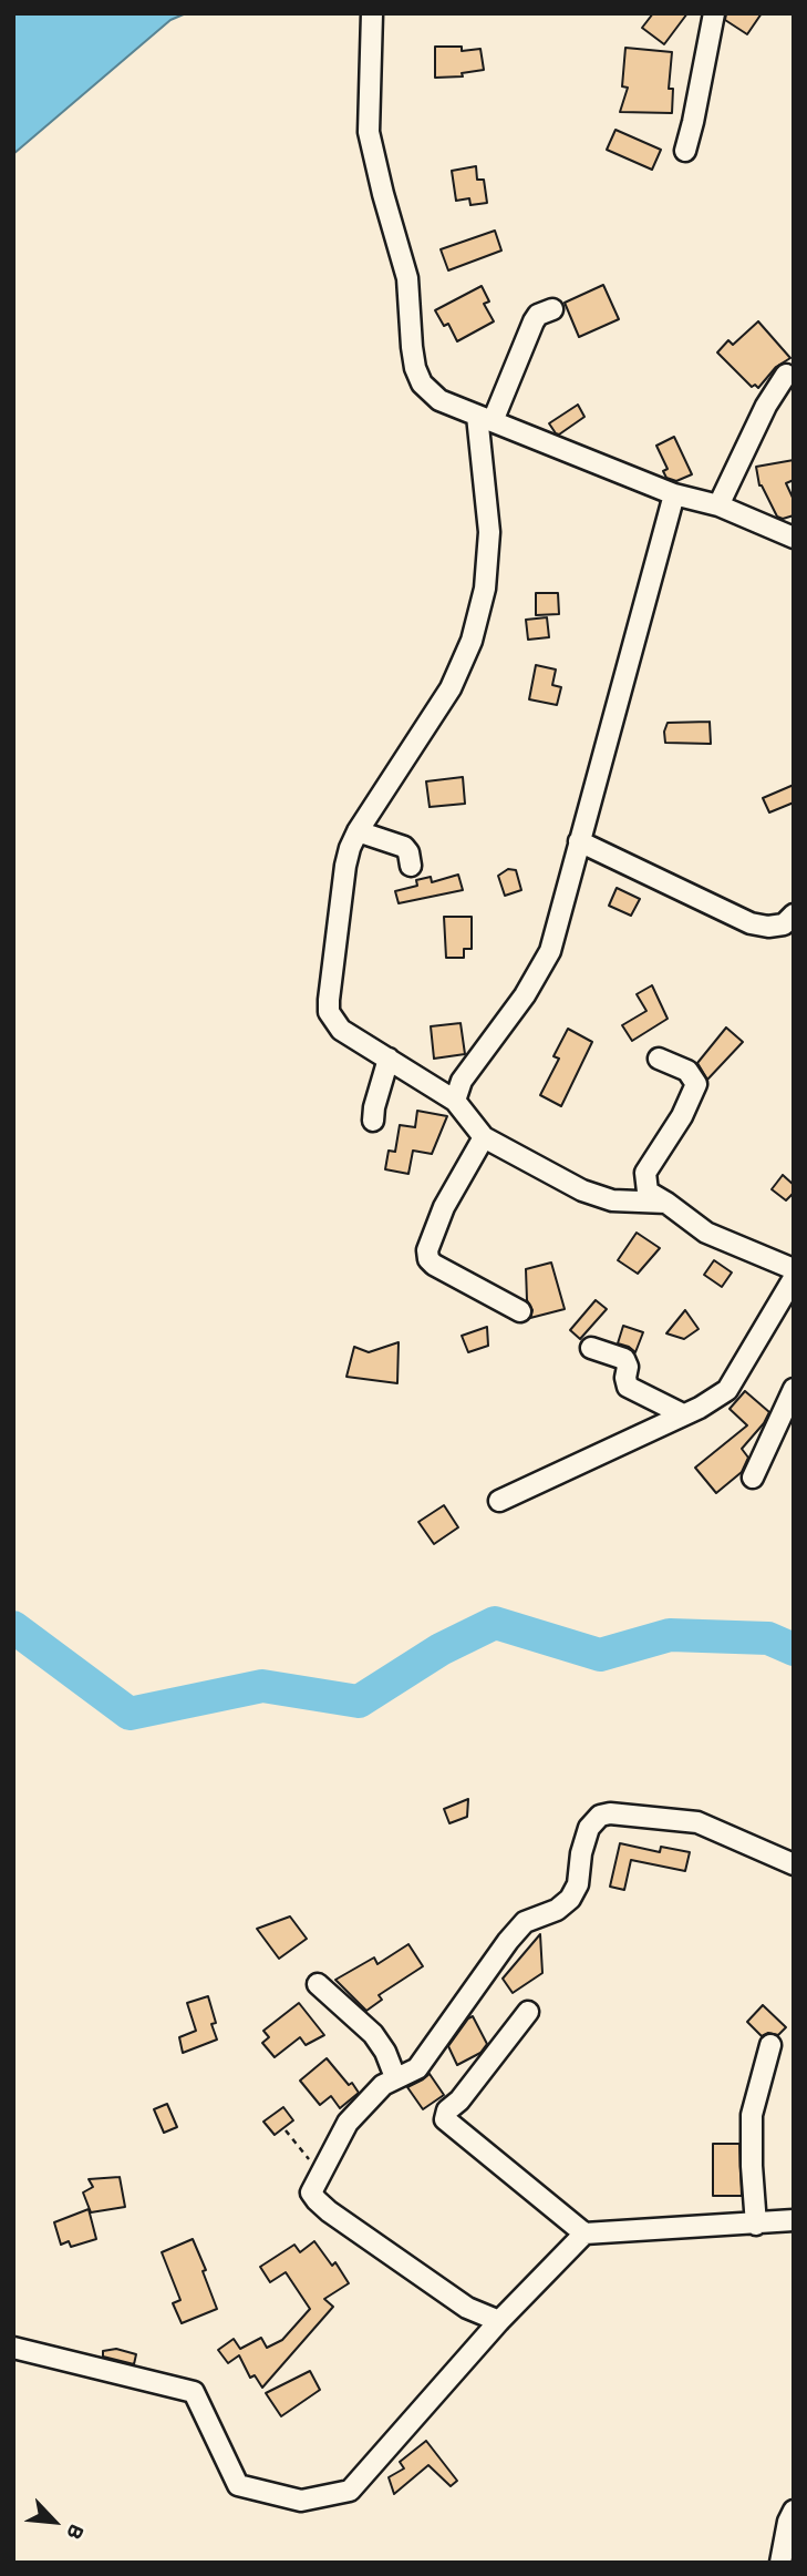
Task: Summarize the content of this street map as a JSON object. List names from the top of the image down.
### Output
{
  "north": "bottom right"
}
